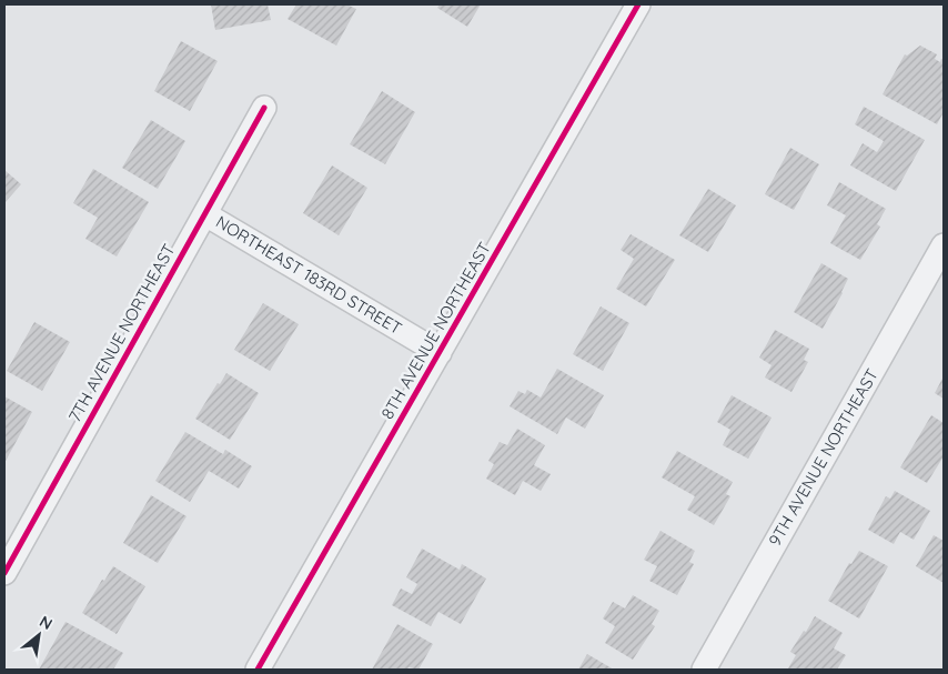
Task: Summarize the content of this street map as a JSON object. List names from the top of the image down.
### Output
{
  "streets": {
    "street": [
      "NORTHEAST 183RD STREET",
      "8TH AVENUE NORTHEAST",
      "7TH AVENUE NORTHEAST",
      "9TH AVENUE NORTHEAST"
    ]
  },
  "crossings": [
    ["NORTHEAST 183RD STREET", "8TH AVENUE NORTHEAST"],
    ["NORTHEAST 183RD STREET", "7TH AVENUE NORTHEAST"]
  ],
  "north": "top right"
}
